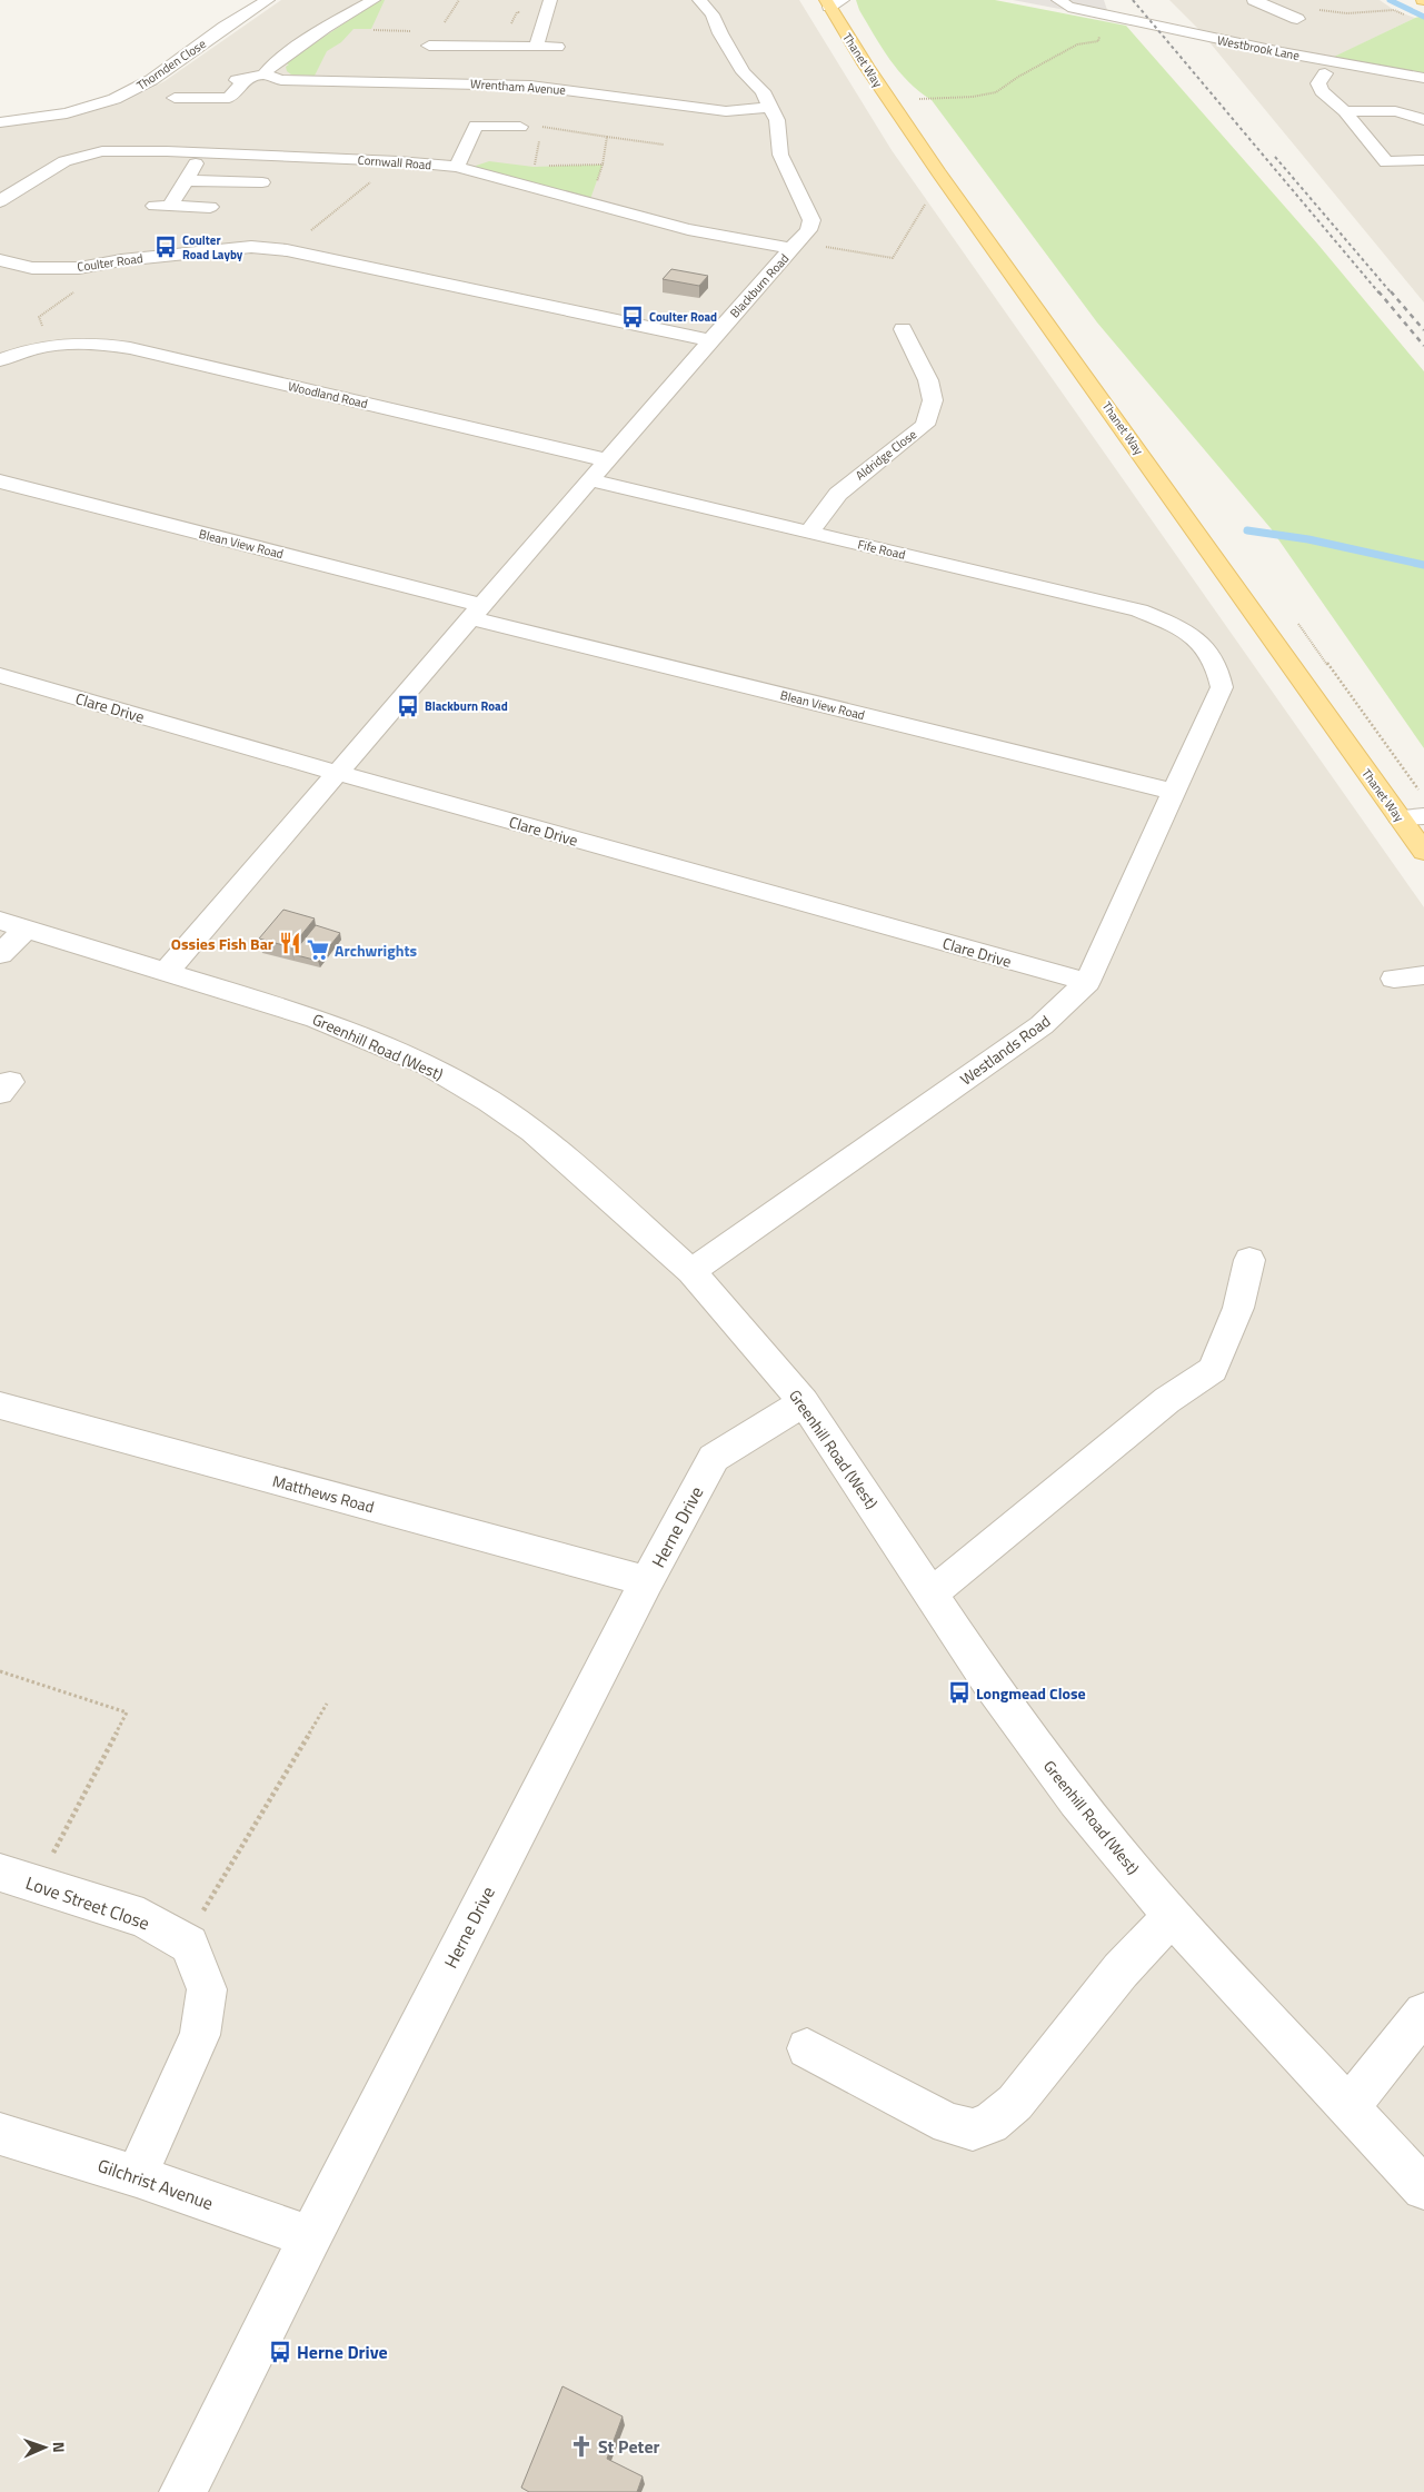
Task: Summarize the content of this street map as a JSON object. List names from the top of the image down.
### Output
{
  "streets": {
    "main road": ["Thanet Way"],
    "street": [
      "Westbrook Lane",
      "Thornden Close",
      "Wrentham Avenue",
      "Cornwall Road",
      "Coulter Road",
      "Blackburn Road",
      "Woodland Road",
      "Aldridge Close",
      "Blean View Road",
      "Fife Road",
      "Clare Drive",
      "Greenhill Road (West)",
      "Westlands Road",
      "Matthews Road",
      "Herne Drive",
      "Love Street Close",
      "Gilchrist Avenue"
    ]
  },
  "crossings": [
    ["Wrentham Avenue", "Blackburn Road"],
    ["Cornwall Road", "Blackburn Road"],
    ["Coulter Road", "Blackburn Road"],
    ["Blackburn Road", "Woodland Road"],
    ["Blackburn Road", "Blean View Road"],
    ["Blackburn Road", "Fife Road"],
    ["Blackburn Road", "Clare Drive"],
    ["Blackburn Road", "Greenhill Road (West)"],
    ["Aldridge Close", "Fife Road"],
    ["Blean View Road", "Westlands Road"],
    ["Fife Road", "Westlands Road"],
    ["Clare Drive", "Westlands Road"],
    ["Greenhill Road (West)", "Westlands Road"],
    ["Greenhill Road (West)", "Herne Drive"],
    ["Matthews Road", "Herne Drive"],
    ["Herne Drive", "Gilchrist Avenue"]
  ],
  "places": {
    "bus stop": [
      "Coulter Road Layby",
      "Coulter Road",
      "Blackburn Road",
      "Longmead Close",
      "Herne Drive"
    ],
    "restaurant": ["Ossies Fish Bar"],
    "supermarket": ["Archwrights"],
    "church": ["St Peter"]
  },
  "north": "right"
}
